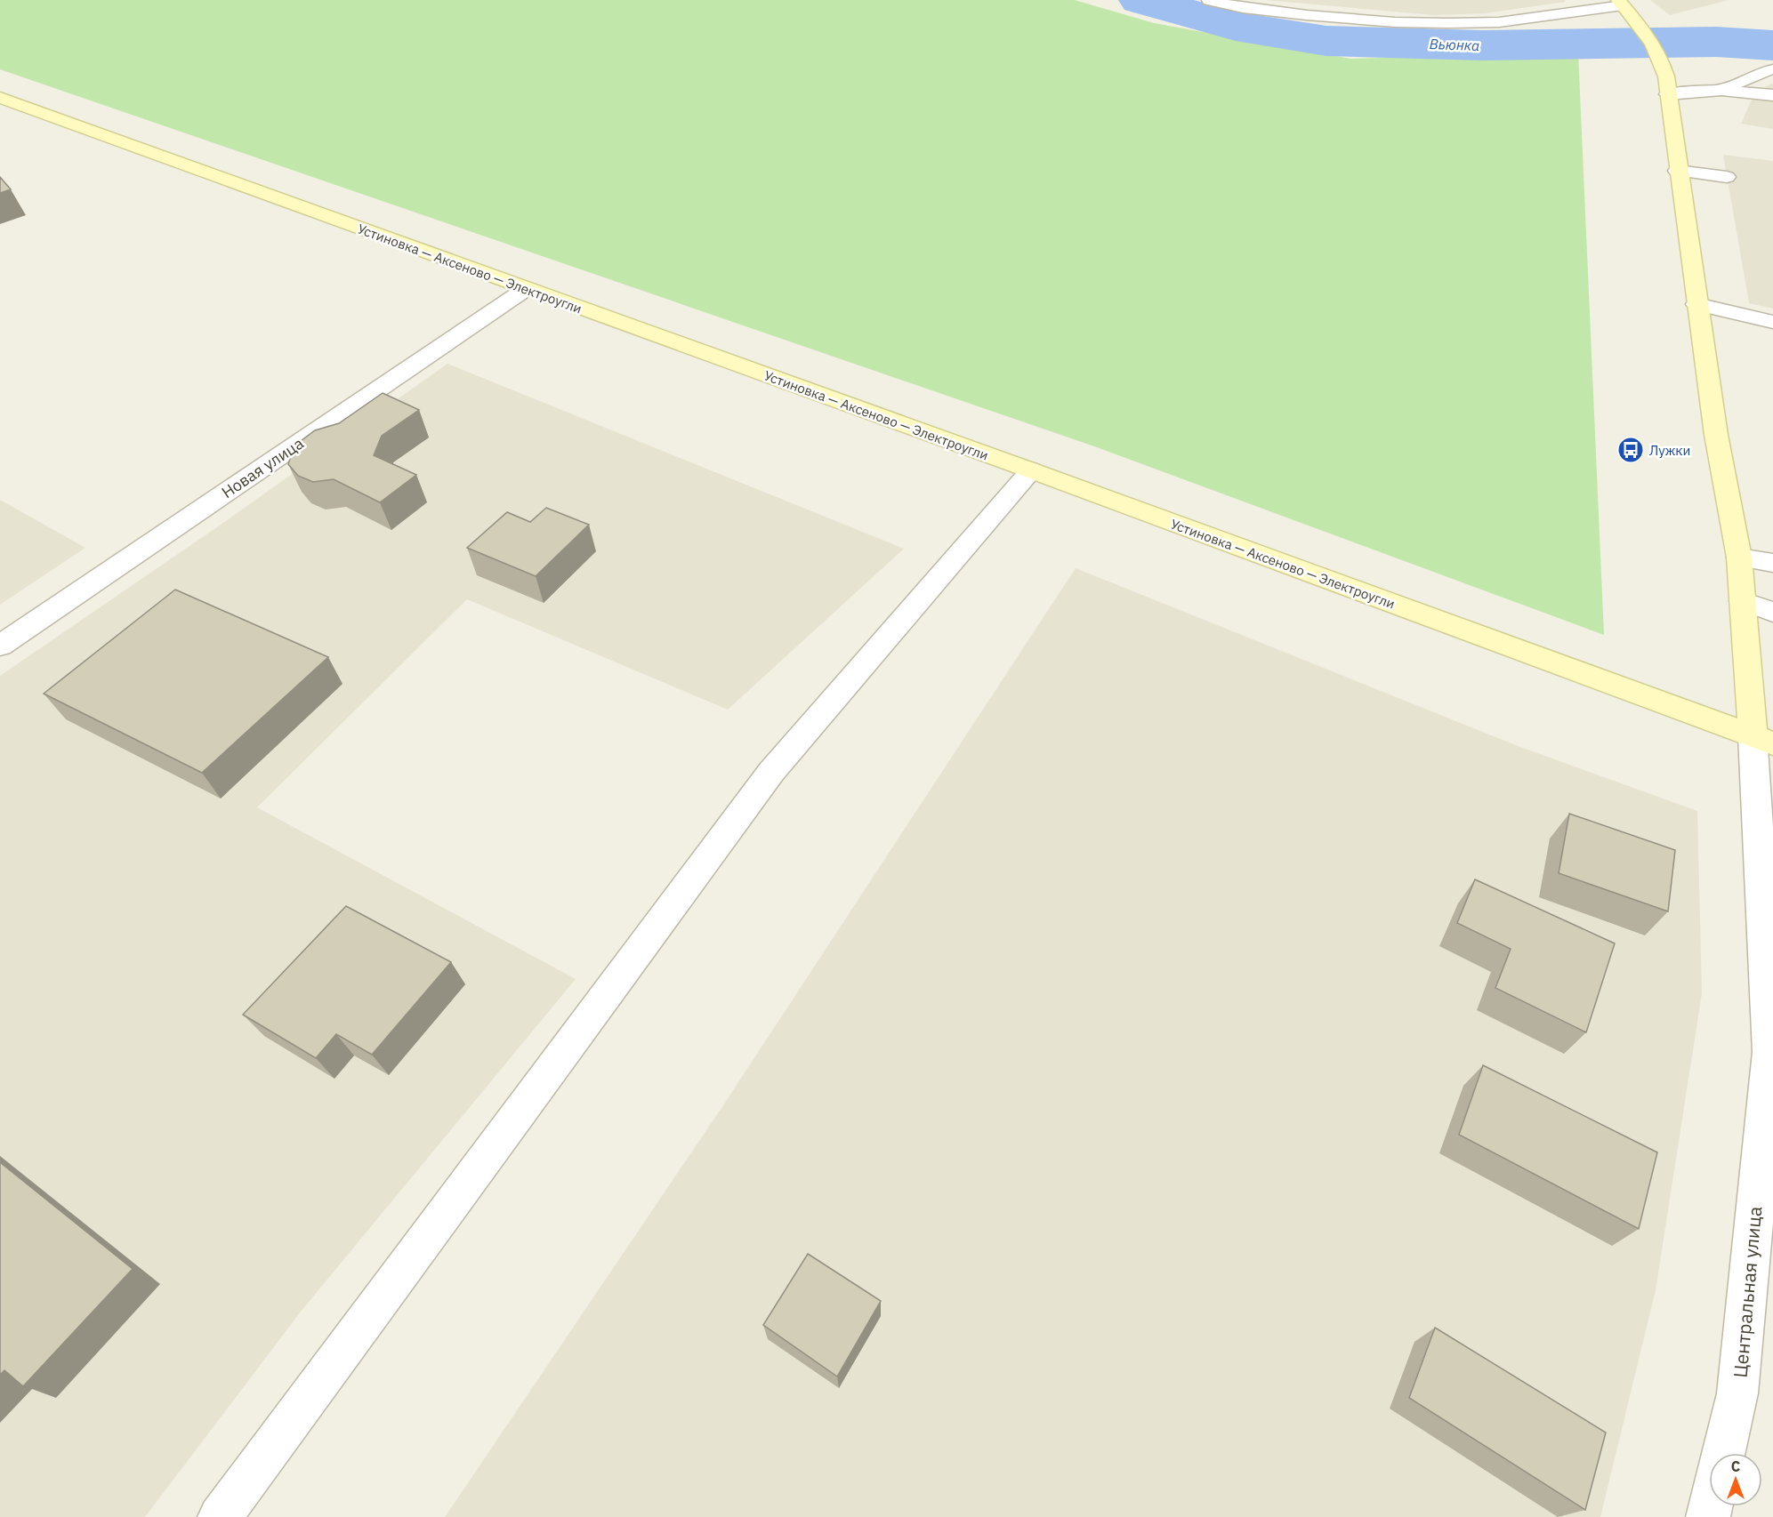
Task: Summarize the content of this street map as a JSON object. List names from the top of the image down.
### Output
{
  "streets": {
    "main road": ["Устиновка — Аксеново — Электроугли"],
    "street": ["Новая улица", "Центральная улица"]
  },
  "crossings": [
    ["Устиновка — Аксеново — Электроугли", "Новая улица"],
    ["Устиновка — Аксеново — Электроугли", "Центральная улица"]
  ],
  "water": ["Вьюнка"],
  "places": {
    "bus stop": ["Лужки"]
  },
  "north": "top"
}
